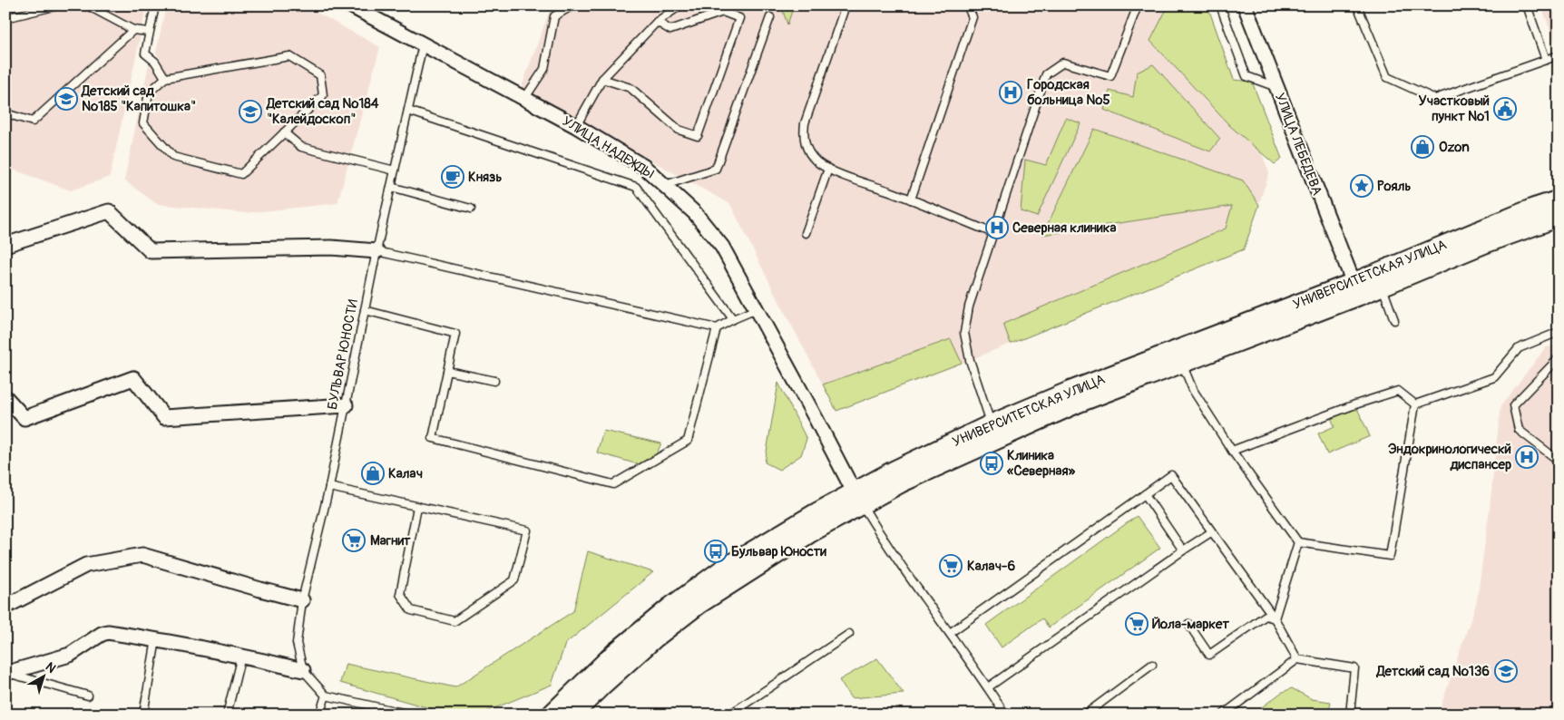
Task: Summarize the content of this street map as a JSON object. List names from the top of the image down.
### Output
{
  "streets": {
    "main road": ["УНИВЕРСИТЕТСКАЯ УЛИЦА"],
    "street": ["УЛИЦА ЛЕБЕДЕВА", "УЛИЦА НАДЕЖДЫ"],
    "lane": ["БУЛЬВАР ЮНОСТИ"]
  },
  "crossings": [
    ["УЛИЦА ЛЕБЕДЕВА", "УНИВЕРСИТЕТСКАЯ УЛИЦА"],
    ["УЛИЦА НАДЕЖДЫ", "УНИВЕРСИТЕТСКАЯ УЛИЦА"],
    ["УЛИЦА НАДЕЖДЫ", "БУЛЬВАР ЮНОСТИ"]
  ],
  "places": {
    "hospital": ["Городская больница №5", "Северная клиника", "Эндокринологическй диспансер"],
    "school or university": ["Детский сад №185 \"Капитошка\"", "Детский сад №184 \"Калейдоскоп\"", "Детский сад №136"],
    "public building": ["Участковый пункт №1"],
    "shop": ["Ozon", "Калач"],
    "cafe": ["Князь"],
    "place": ["Рояль"],
    "bus stop": ["Клиника «Северная»", "Бульвар Юности"],
    "supermarket": ["Магнит", "Калач-6", "Йола-маркет"]
  },
  "north": "top right"
}
